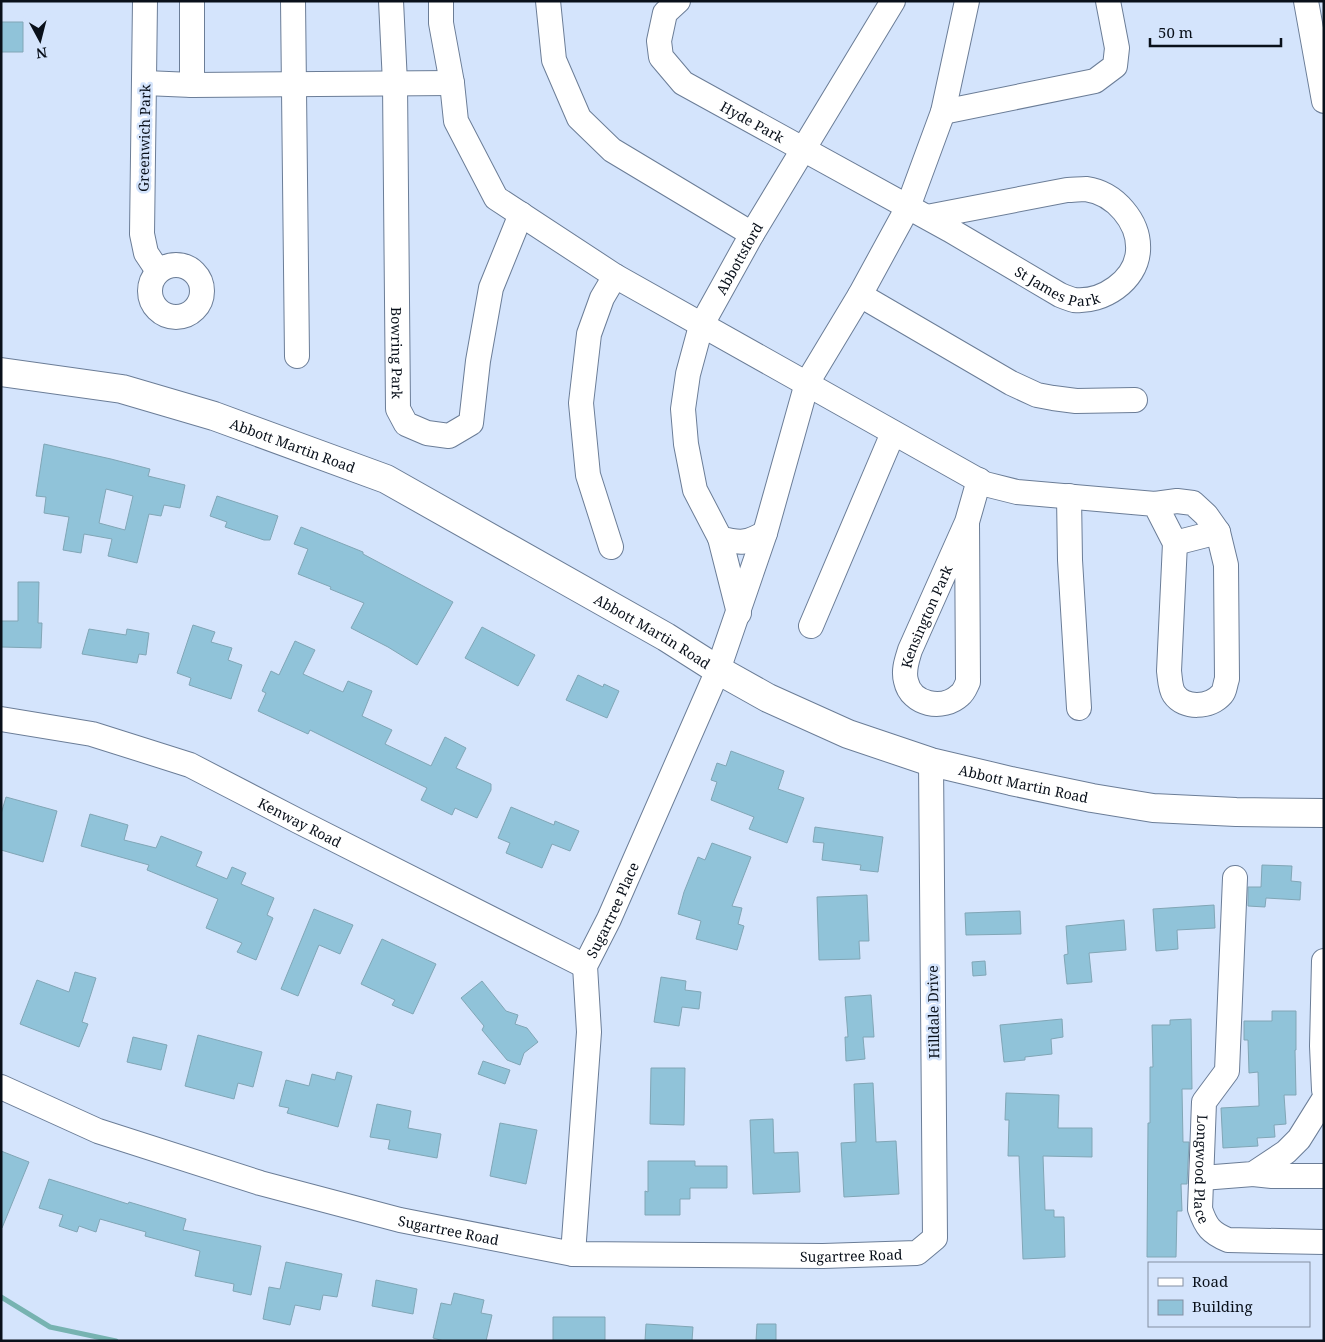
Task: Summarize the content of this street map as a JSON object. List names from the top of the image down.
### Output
{
  "streets": {
    "main road": ["Abbott Martin Road"],
    "street": [
      "Hyde Park",
      "Greenwich Park",
      "Abbottsford",
      "St James Park",
      "Bowring Park",
      "Kensington Park",
      "Kenway Road",
      "Sugartree Place",
      "Hilldale Drive",
      "Longwood Place",
      "Sugartree Road"
    ]
  },
  "crossings": [
    ["Hyde Park", "Abbottsford"],
    ["Hyde Park", "St James Park"],
    ["Abbott Martin Road", "Sugartree Place"],
    ["Abbott Martin Road", "Hilldale Drive"],
    ["Kenway Road", "Sugartree Place"],
    ["Sugartree Place", "Sugartree Road"],
    ["Hilldale Drive", "Sugartree Road"]
  ],
  "legend": ["Road", "Building"],
  "scale_bar": "50 m",
  "north": "bottom"
}
